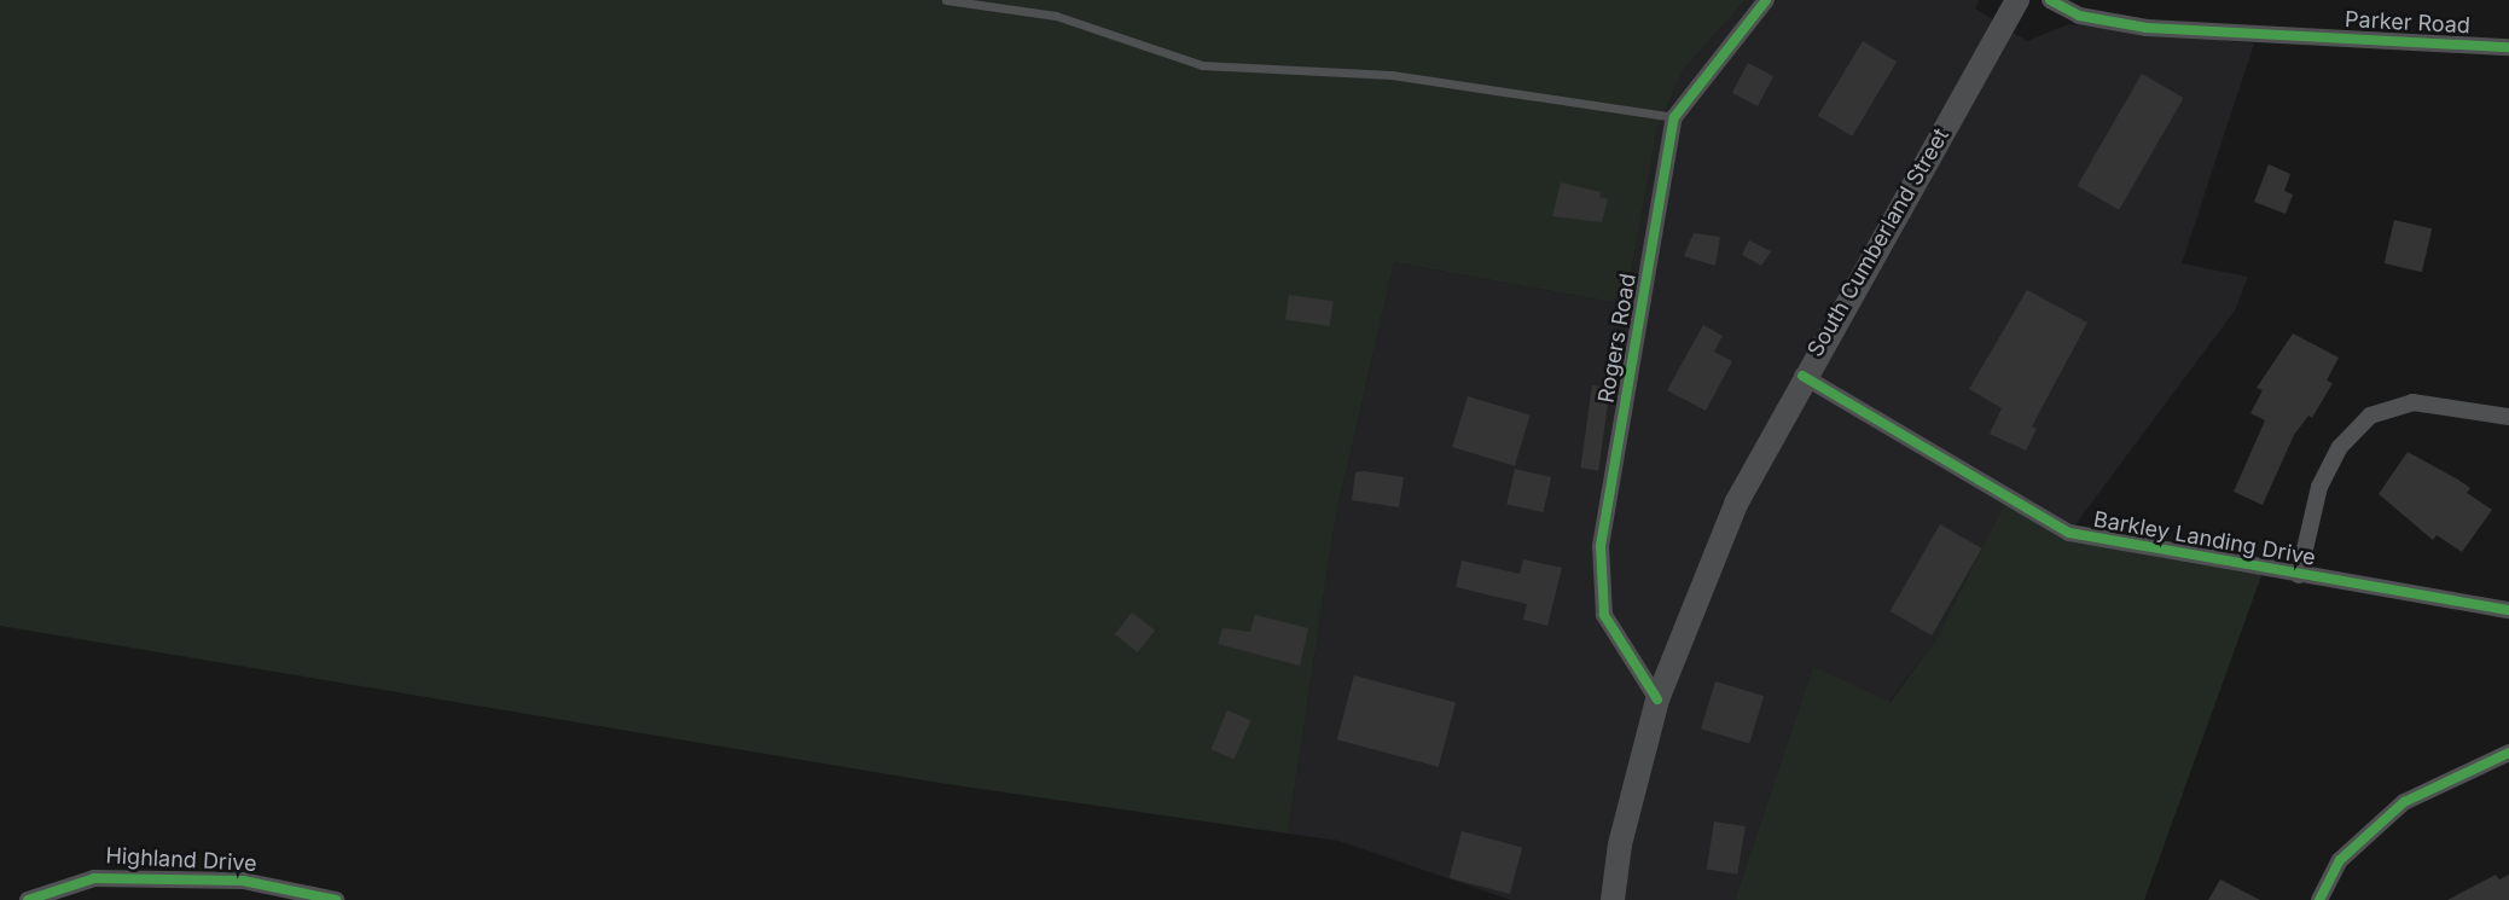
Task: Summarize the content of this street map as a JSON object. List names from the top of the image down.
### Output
{
  "streets": {
    "main road": ["South Cumberland Street"],
    "street": [
      "Parker Road",
      "Rogers Road",
      "Barkley Landing Drive",
      "Highland Drive"
    ]
  },
  "crossings": [
    ["South Cumberland Street", "Rogers Road"],
    ["South Cumberland Street", "Barkley Landing Drive"]
  ]
}
